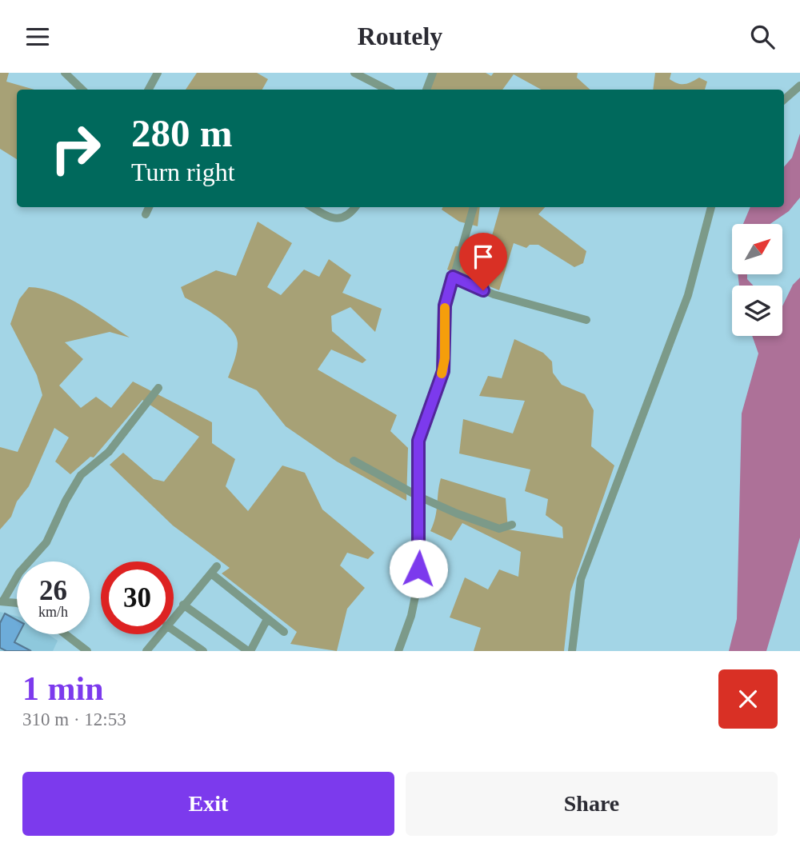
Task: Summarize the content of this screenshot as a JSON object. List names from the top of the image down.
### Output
{
  "north": "top right",
  "page": {
    "header": "Routely",
    "turn": ["280 m", "Turn right"],
    "speed": "26 km/h",
    "limit": "30",
    "heading": ["1 min", "310 m · 12:53"],
    "buttons": ["Exit", "Share"]
  }
}
